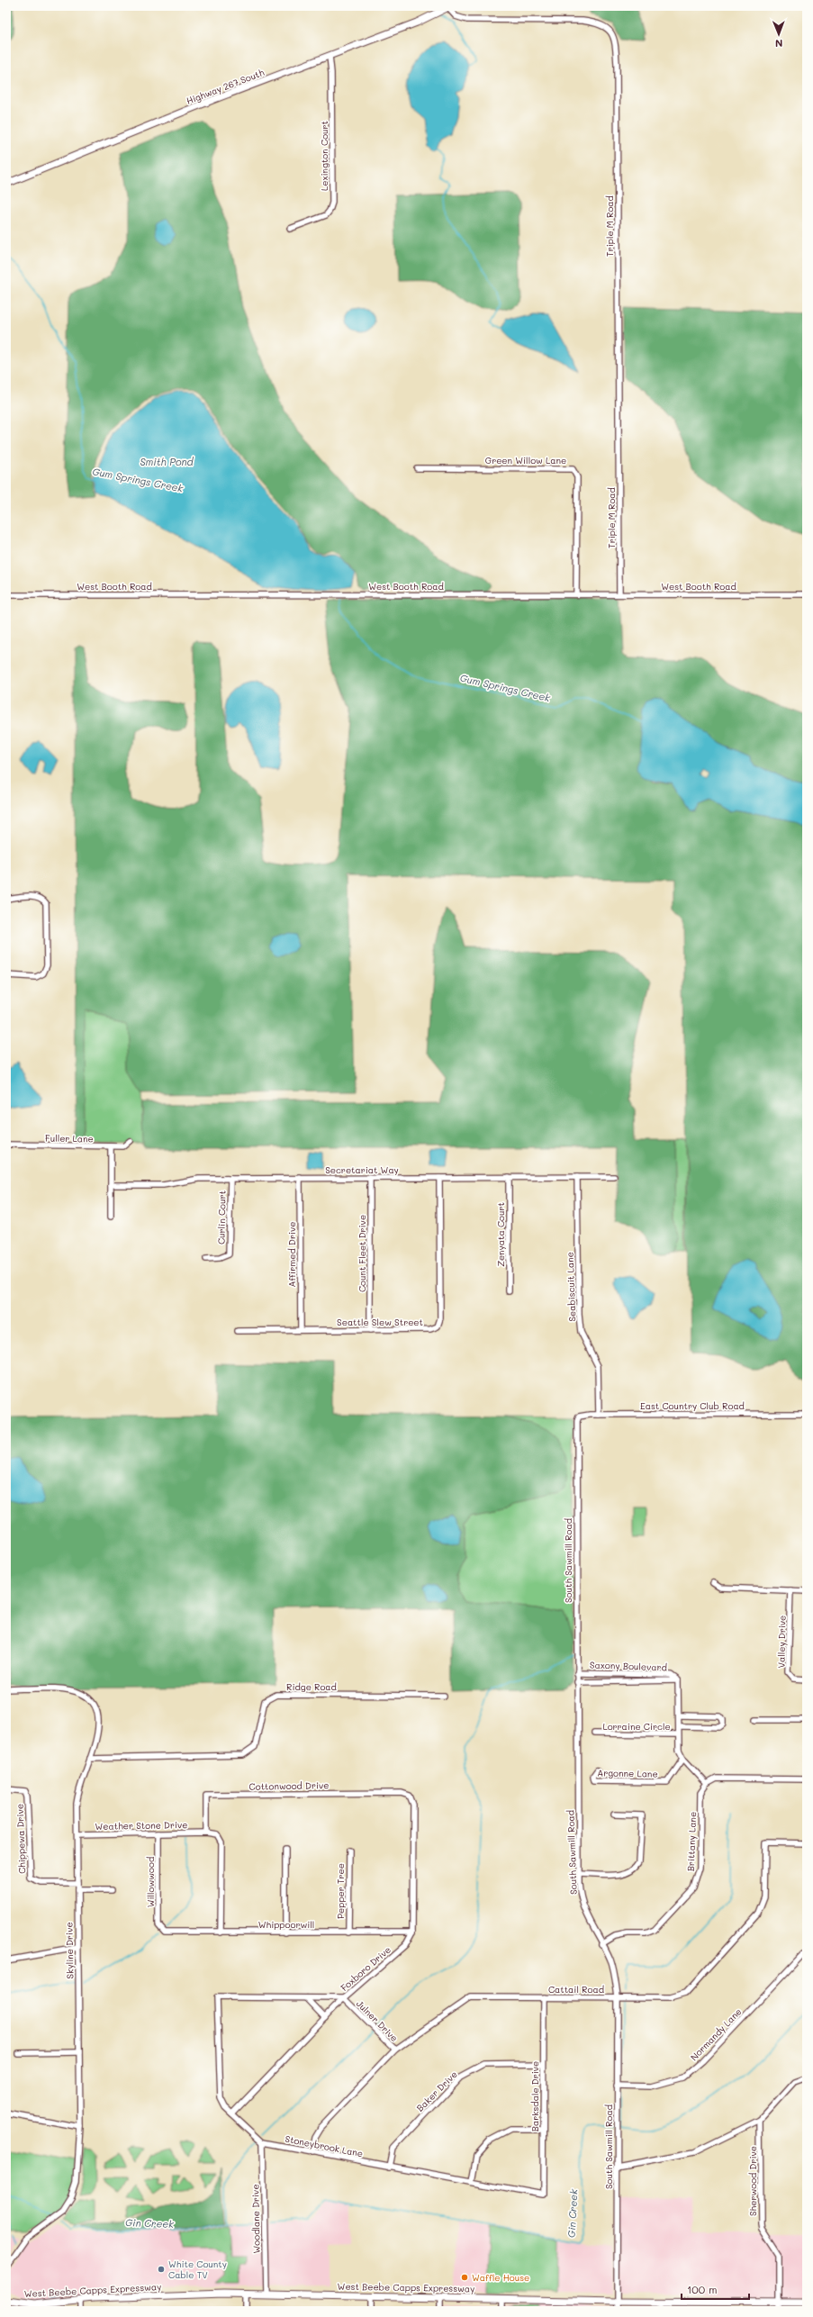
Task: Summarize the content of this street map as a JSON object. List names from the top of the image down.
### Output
{
  "streets": {
    "main road": ["Highway 267 South", "West Beebe Capps Expressway"],
    "street": [
      "Lexington Court",
      "Triple M Road",
      "Green Willow Lane",
      "West Booth Road",
      "Fuller Lane",
      "Secretariat Way",
      "Curlin Court",
      "Zenyata Court",
      "Count Fleet Drive",
      "Affirmed Drive",
      "Seabiscuit Lane",
      "Seattle Slew Street",
      "East Country Club Road",
      "South Sawmill Road",
      "Valley Drive",
      "Saxony Boulevard",
      "Ridge Road",
      "Lorraine Circle",
      "Argonne Lane",
      "Cottonwood Drive",
      "Weather Stone Drive",
      "Chippewa Drive",
      "Brittany Lane",
      "Willowwood",
      "Pepper Tree",
      "Whippoorwill",
      "Skyline Drive",
      "Foxboro Drive",
      "Cattail Road",
      "Julner Drive",
      "Normandy Lane",
      "Baker Drive",
      "Barksdale Drive",
      "Stoneybrook Lane",
      "Sherwood Drive",
      "Woodlane Drive"
    ]
  },
  "crossings": [
    ["Highway 267 South", "Lexington Court"],
    ["Highway 267 South", "Triple M Road"],
    ["Triple M Road", "West Booth Road"],
    ["Green Willow Lane", "West Booth Road"],
    ["Secretariat Way", "Curlin Court"],
    ["Secretariat Way", "Zenyata Court"],
    ["Secretariat Way", "Count Fleet Drive"],
    ["Secretariat Way", "Affirmed Drive"],
    ["Secretariat Way", "Seabiscuit Lane"],
    ["Secretariat Way", "Seattle Slew Street"],
    ["Count Fleet Drive", "Seattle Slew Street"],
    ["Affirmed Drive", "Seattle Slew Street"],
    ["Seabiscuit Lane", "East Country Club Road"],
    ["East Country Club Road", "South Sawmill Road"],
    ["South Sawmill Road", "Saxony Boulevard"],
    ["South Sawmill Road", "Brittany Lane"],
    ["South Sawmill Road", "Cattail Road"],
    ["South Sawmill Road", "Normandy Lane"],
    ["South Sawmill Road", "West Beebe Capps Expressway"],
    ["Saxony Boulevard", "Lorraine Circle"],
    ["Saxony Boulevard", "Argonne Lane"],
    ["Saxony Boulevard", "Brittany Lane"],
    ["Ridge Road", "Skyline Drive"],
    ["Cottonwood Drive", "Weather Stone Drive"],
    ["Cottonwood Drive", "Whippoorwill"],
    ["Cottonwood Drive", "Foxboro Drive"],
    ["Weather Stone Drive", "Willowwood"],
    ["Weather Stone Drive", "Skyline Drive"],
    ["Chippewa Drive", "Skyline Drive"],
    ["Willowwood", "Whippoorwill"],
    ["Pepper Tree", "Whippoorwill"],
    ["Whippoorwill", "Foxboro Drive"],
    ["Foxboro Drive", "Julner Drive"],
    ["Cattail Road", "Julner Drive"],
    ["Cattail Road", "Barksdale Drive"],
    ["Cattail Road", "Stoneybrook Lane"],
    ["Baker Drive", "Barksdale Drive"],
    ["Baker Drive", "Stoneybrook Lane"],
    ["Barksdale Drive", "Stoneybrook Lane"],
    ["Stoneybrook Lane", "Woodlane Drive"],
    ["Sherwood Drive", "West Beebe Capps Expressway"],
    ["Woodlane Drive", "West Beebe Capps Expressway"]
  ],
  "water": ["Smith Pond", "Gum Springs Creek", "Gin Creek"],
  "places": ["White County Cable TV", "Waffle House"],
  "scale_bar": "100 m",
  "north": "bottom"
}
